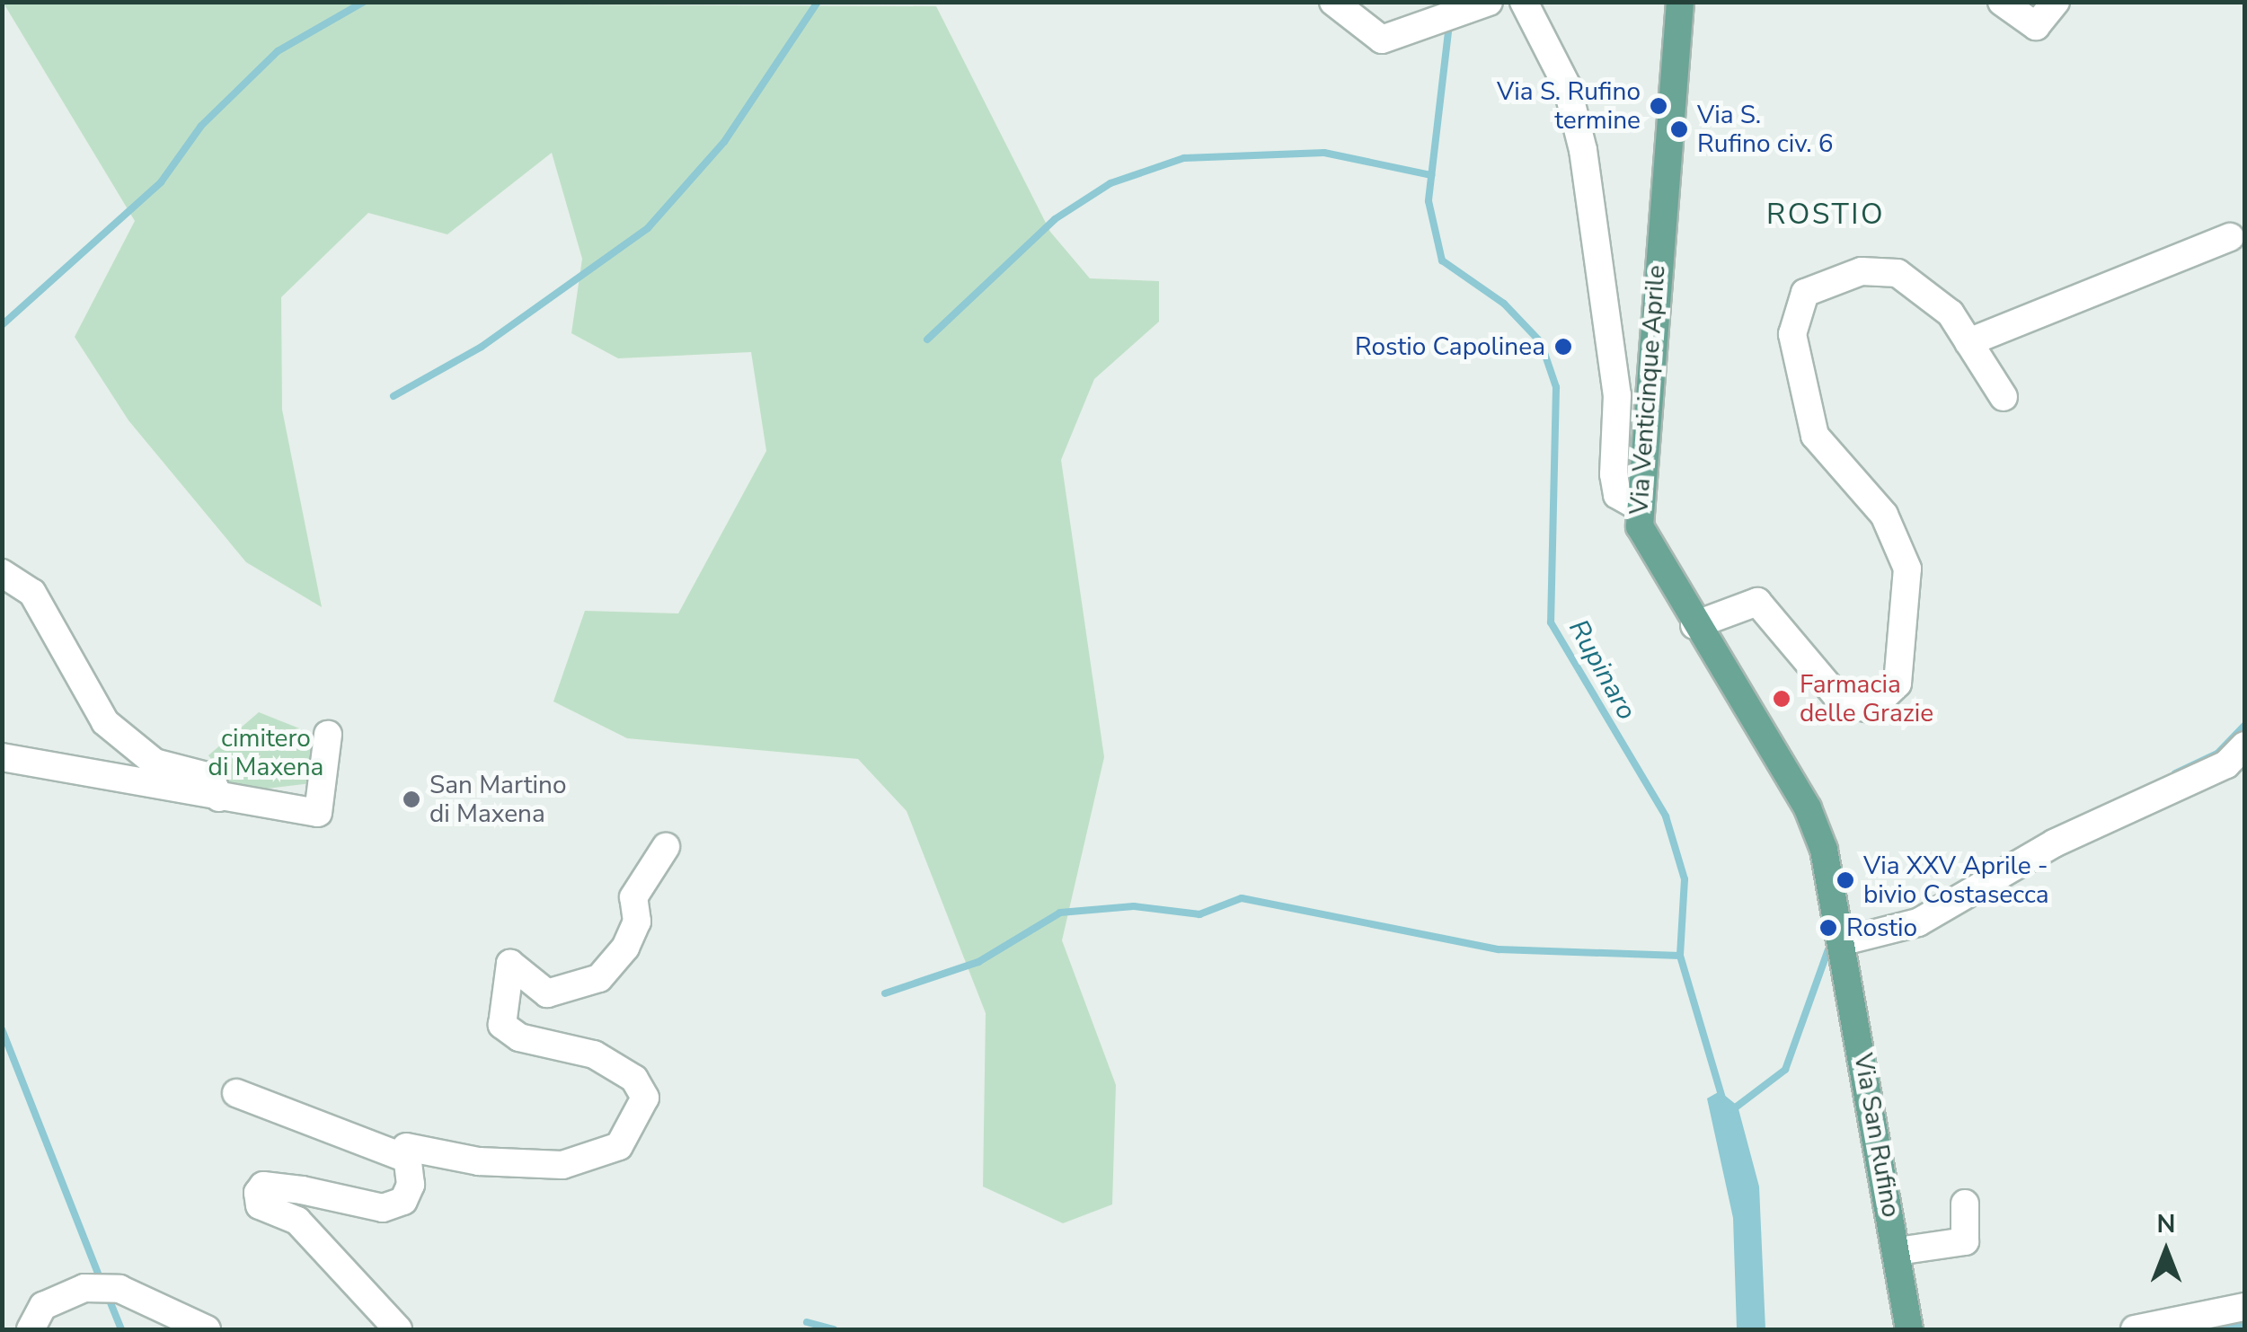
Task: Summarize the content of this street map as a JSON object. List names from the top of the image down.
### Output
{
  "streets": {
    "main road": ["Via Venticinque Aprile", "Via San Rufino"]
  },
  "crossings": [
    ["Via Venticinque Aprile", "Via San Rufino"]
  ],
  "districts": ["ROSTIO"],
  "water": ["Rupinaro"],
  "parks": ["cimitero di Maxena"],
  "places": [
    "Via S. Rufino termine",
    "Via S. Rufino civ. 6",
    "Rostio Capolinea",
    "Farmacia delle Grazie",
    "San Martino di Maxena",
    "Via XXV Aprile - bivio Costasecca",
    "Rostio"
  ],
  "north": "top"
}
